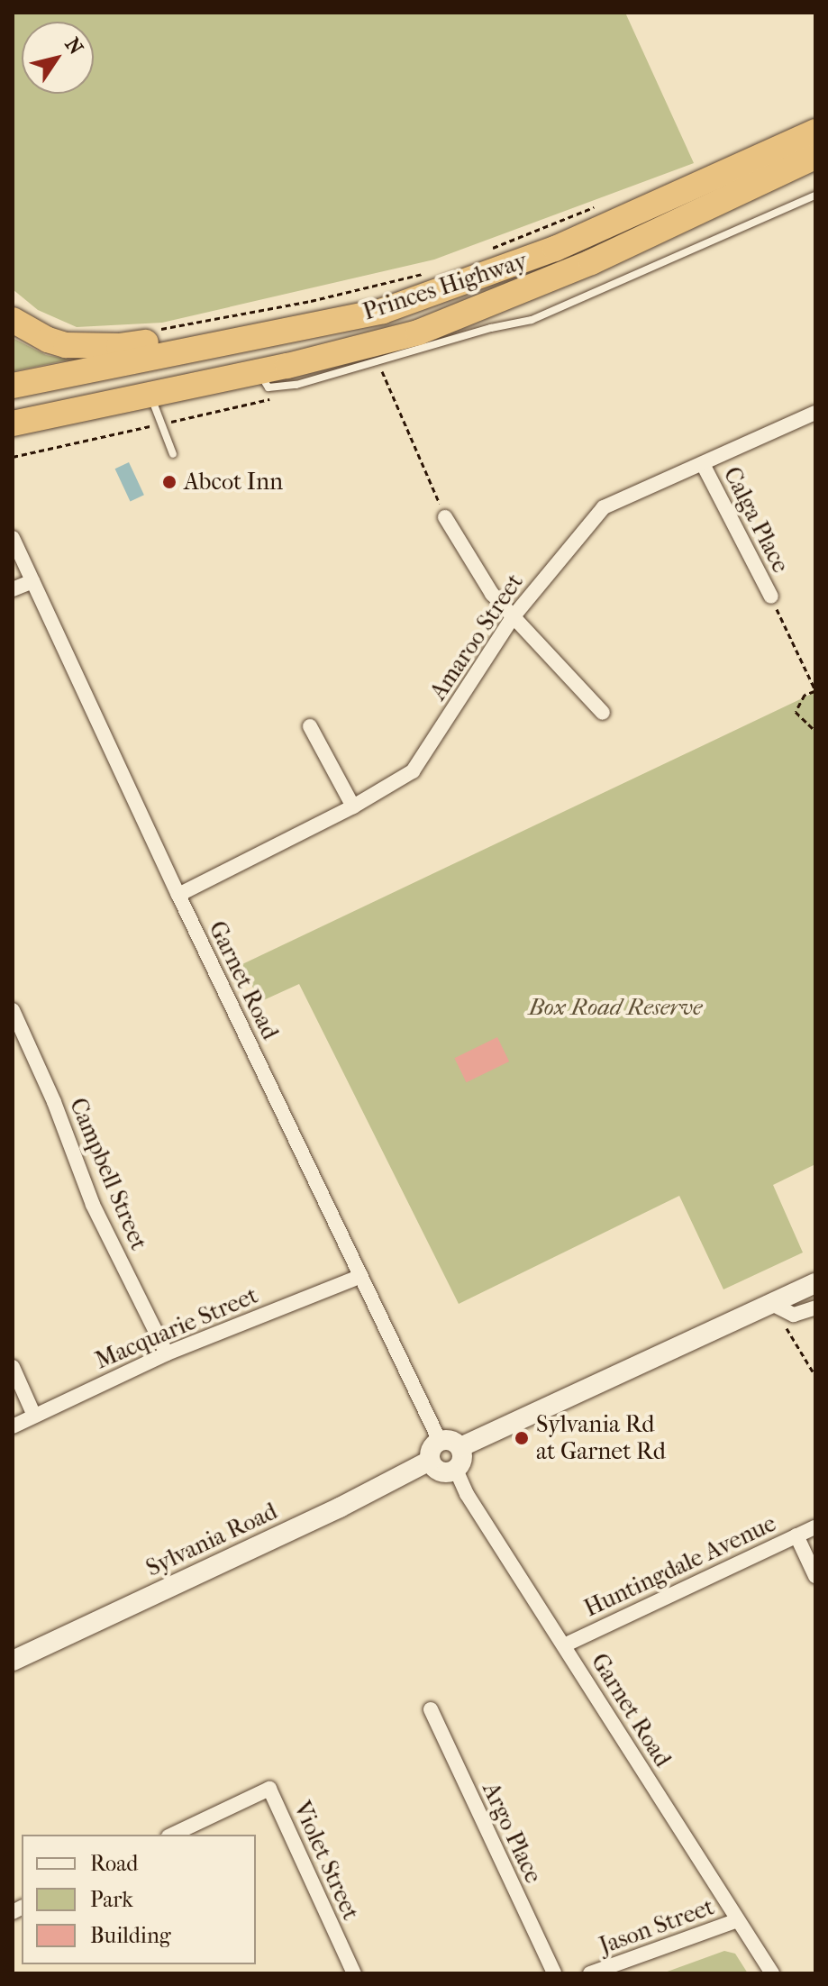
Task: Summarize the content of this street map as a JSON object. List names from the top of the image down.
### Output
{
  "streets": {
    "highway": ["Princes Highway"],
    "street": [
      "Calga Place",
      "Amaroo Street",
      "Garnet Road",
      "Campbell Street",
      "Macquarie Street",
      "Sylvania Road",
      "Huntingdale Avenue",
      "Argo Place",
      "Violet Street",
      "Jason Street"
    ]
  },
  "crossings": [
    ["Calga Place", "Amaroo Street"],
    ["Amaroo Street", "Garnet Road"],
    ["Garnet Road", "Macquarie Street"],
    ["Garnet Road", "Sylvania Road"],
    ["Garnet Road", "Huntingdale Avenue"],
    ["Garnet Road", "Jason Street"],
    ["Campbell Street", "Macquarie Street"]
  ],
  "parks": ["Box Road Reserve"],
  "places": ["Abcot Inn", "Sylvania Rd at Garnet Rd"],
  "legend": ["Road", "Park", "Building"],
  "north": "top right"
}
